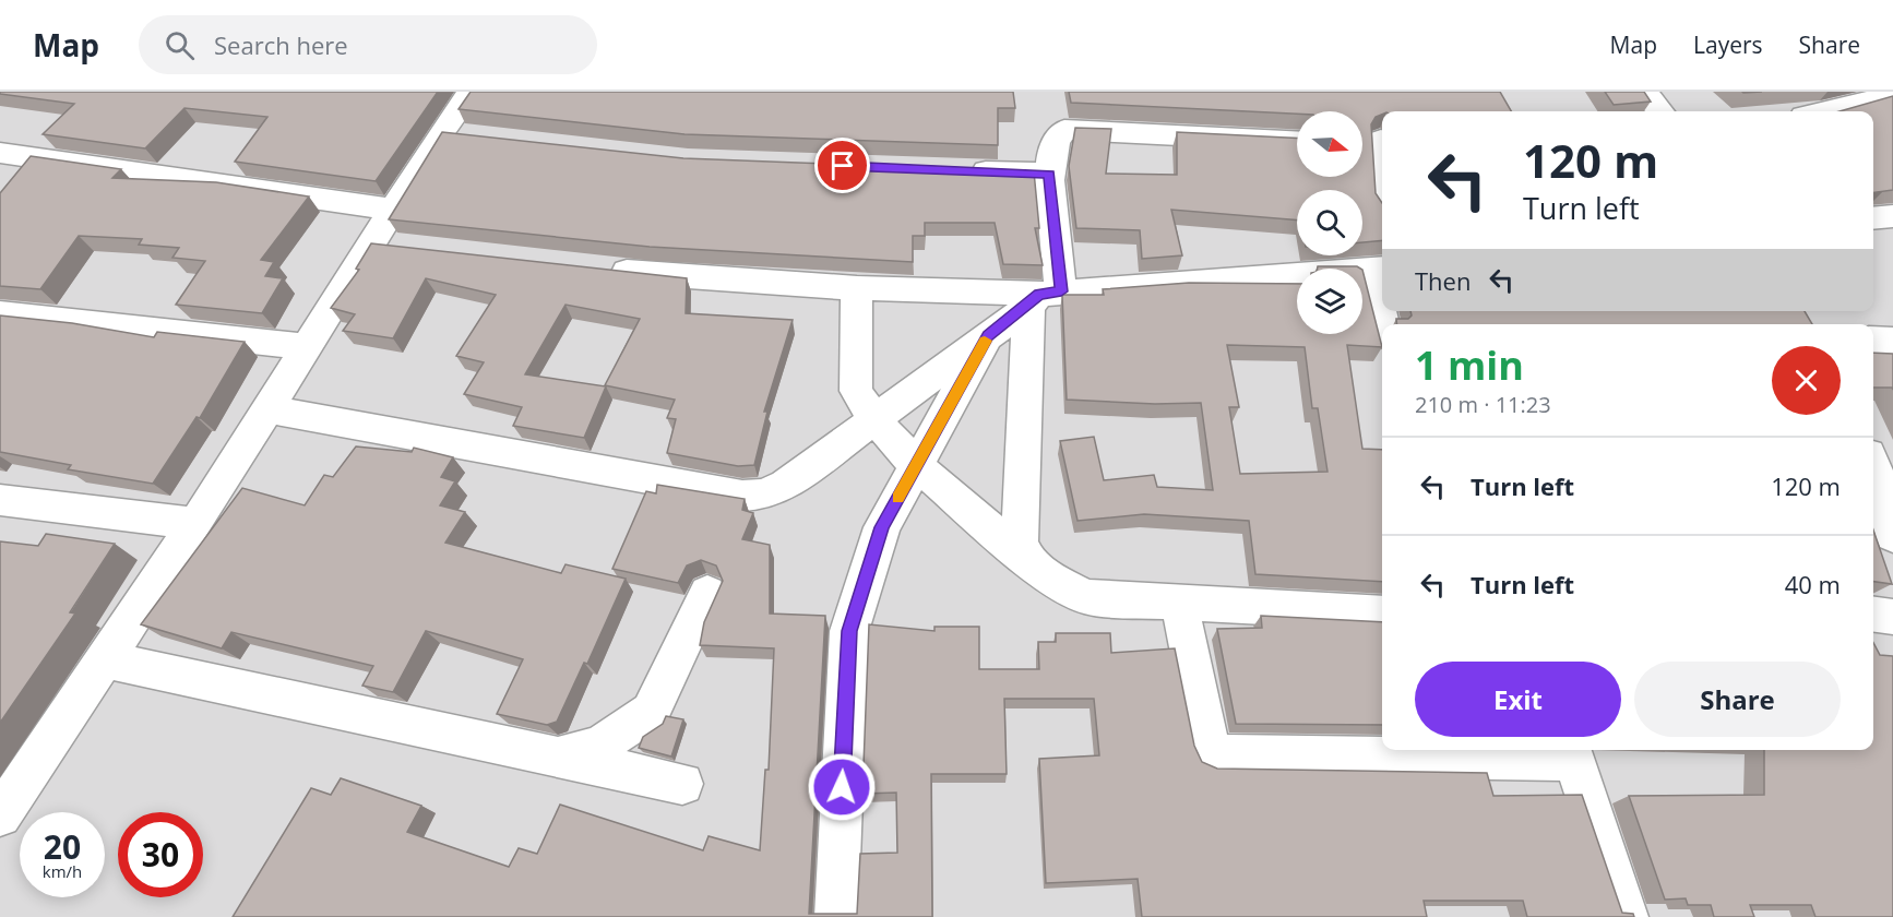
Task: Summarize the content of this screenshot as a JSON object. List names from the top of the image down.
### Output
{
  "north": "right",
  "page": {
    "header": "Map",
    "search": "Search here",
    "nav": ["Map", "Layers", "Share"],
    "turn": ["120 m", "Turn left"],
    "then": "Then",
    "heading": ["1 min", "210 m · 11:23"],
    "list": [
      {
        "name": "Turn left",
        "value": "120 m"
      },
      {
        "name": "Turn left",
        "value": "40 m"
      }
    ],
    "buttons": ["Exit", "Share"],
    "speed": "20 km/h",
    "limit": "30"
  }
}
